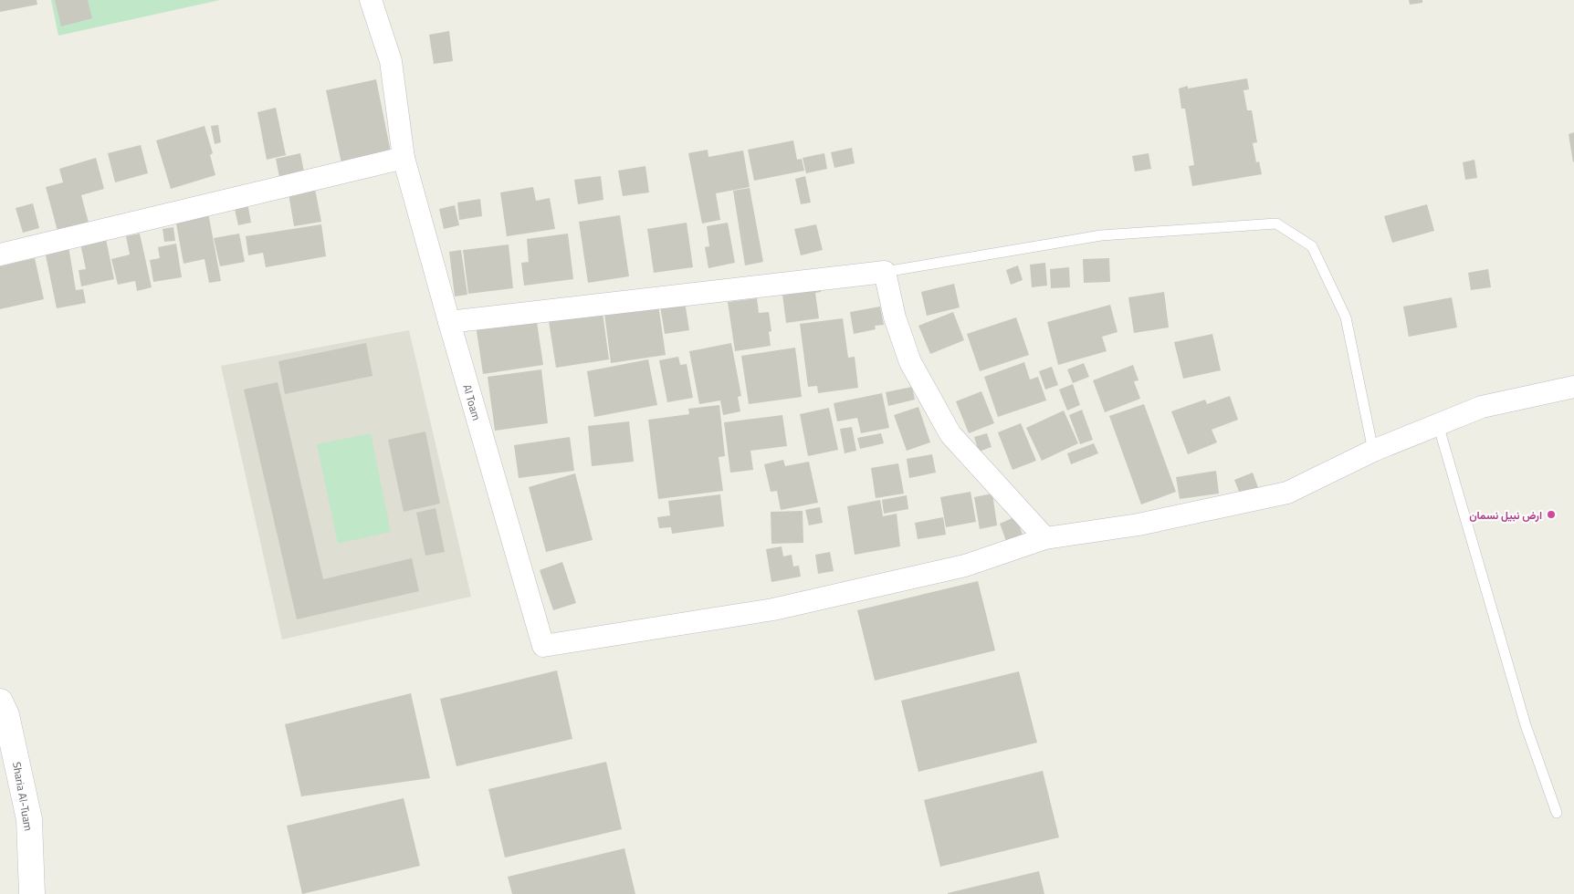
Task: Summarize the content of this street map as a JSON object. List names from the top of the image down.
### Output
{
  "streets": {
    "street": ["Al Toam", "Sharia Al-Tuam"]
  },
  "places": ["ارض نبيل نسمان"]
}
